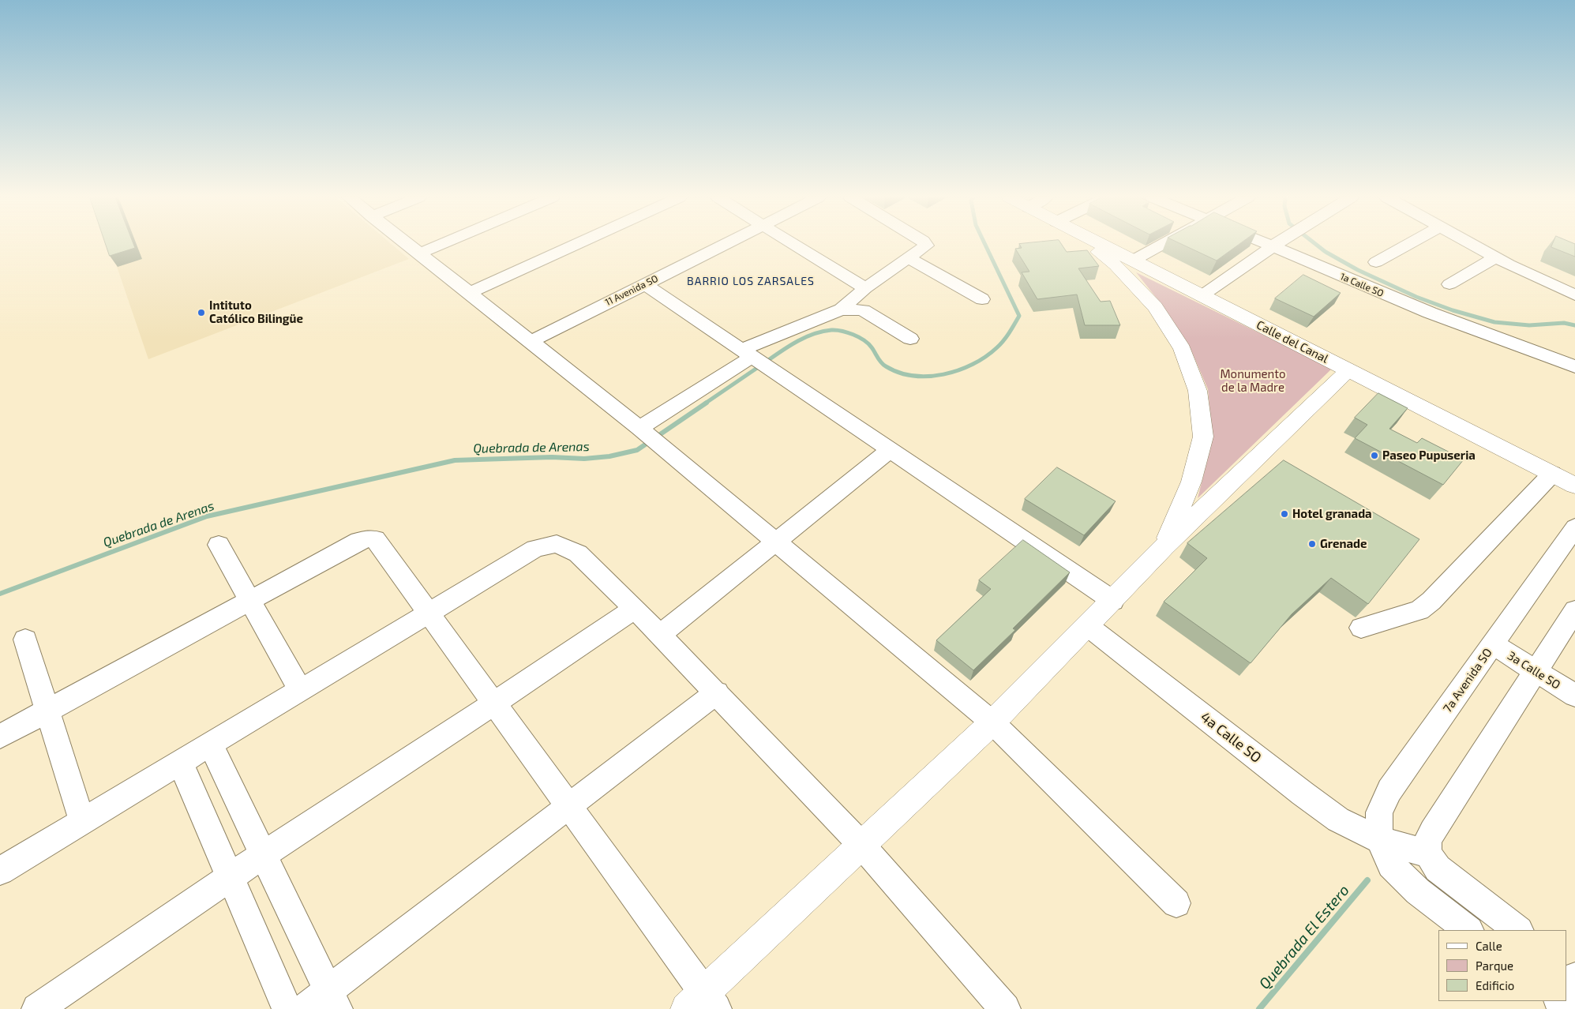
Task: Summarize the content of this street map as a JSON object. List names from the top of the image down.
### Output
{
  "streets": {
    "highway": ["Calle del Canal"],
    "street": [
      "1a Calle SO",
      "11 Avenida SO",
      "3a Calle SO",
      "7a Avenida SO",
      "4a Calle SO"
    ]
  },
  "crossings": [
    ["3a Calle SO", "7a Avenida SO"],
    ["7a Avenida SO", "4a Calle SO"]
  ],
  "districts": ["BARRIO LOS ZARSALES"],
  "water": ["Quebrada de Arenas", "Quebrada El Estero"],
  "parks": ["Monumento de la Madre"],
  "places": [
    "Intituto Católico Bilingüe",
    "Paseo Pupuseria",
    "Hotel granada",
    "Grenade"
  ],
  "legend": ["Calle", "Parque", "Edificio"]
}
